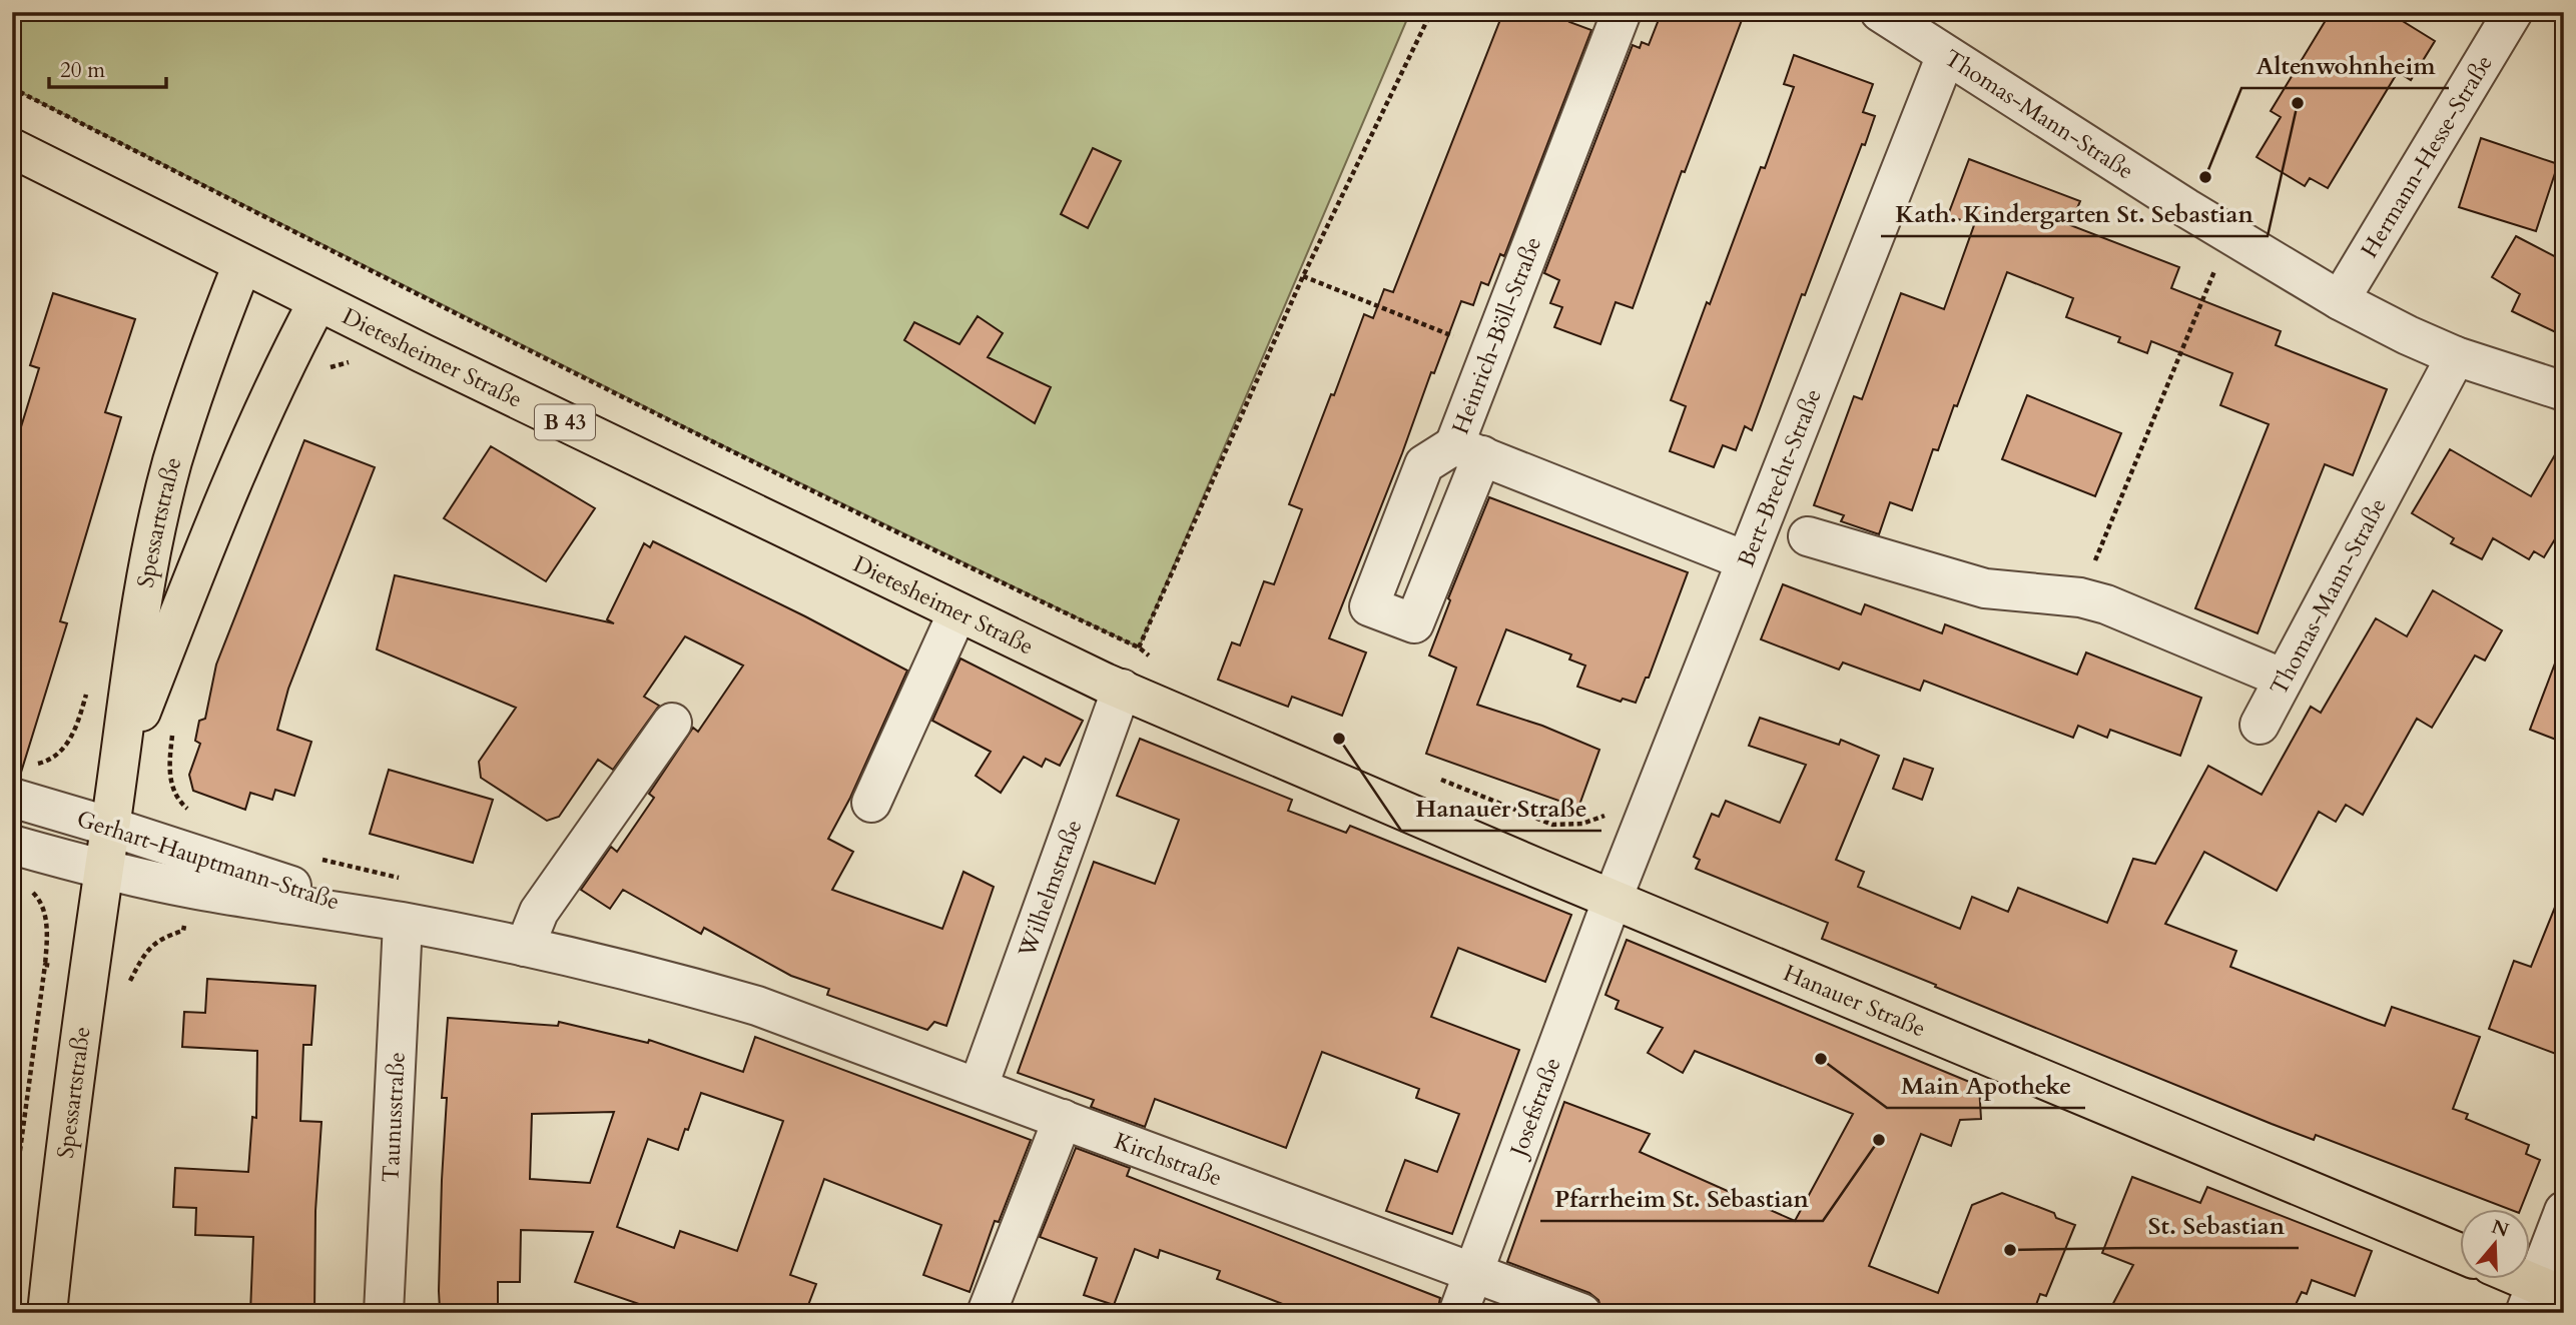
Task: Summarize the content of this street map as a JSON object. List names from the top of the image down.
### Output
{
  "streets": {
    "main road": [
      "Dietesheimer Straße",
      "B 43",
      "Spessartstraße",
      "Hanauer Straße"
    ],
    "street": [
      "Thomas-Mann-Straße",
      "Hermann-Hesse-Straße",
      "Heinrich-Böll-Straße",
      "Bert-Brecht-Straße",
      "Gerhart-Hauptmann-Straße",
      "Wilhelmstraße",
      "Josefstraße",
      "Taunusstraße",
      "Kirchstraße"
    ]
  },
  "crossings": [
    ["Thomas-Mann-Straße", "Hermann-Hesse-Straße"],
    ["Thomas-Mann-Straße", "Bert-Brecht-Straße"],
    ["Heinrich-Böll-Straße", "Bert-Brecht-Straße"],
    ["Dietesheimer Straße", "Spessartstraße"],
    ["Dietesheimer Straße", "Wilhelmstraße"],
    ["Dietesheimer Straße", "Hanauer Straße"],
    ["Bert-Brecht-Straße", "Hanauer Straße"],
    ["Bert-Brecht-Straße", "Josefstraße"],
    ["Spessartstraße", "Gerhart-Hauptmann-Straße"],
    ["Gerhart-Hauptmann-Straße", "Taunusstraße"],
    ["Gerhart-Hauptmann-Straße", "Kirchstraße"],
    ["Wilhelmstraße", "Hanauer Straße"],
    ["Wilhelmstraße", "Kirchstraße"],
    ["Hanauer Straße", "Josefstraße"],
    ["Josefstraße", "Kirchstraße"]
  ],
  "places": [
    "Kath. Kindergarten St. Sebastian",
    "Altenwohnheim",
    "Hanauer Straße",
    "Main Apotheke",
    "Pfarrheim St. Sebastian",
    "St. Sebastian"
  ],
  "scale_bar": "20 m",
  "north": "top"
}
